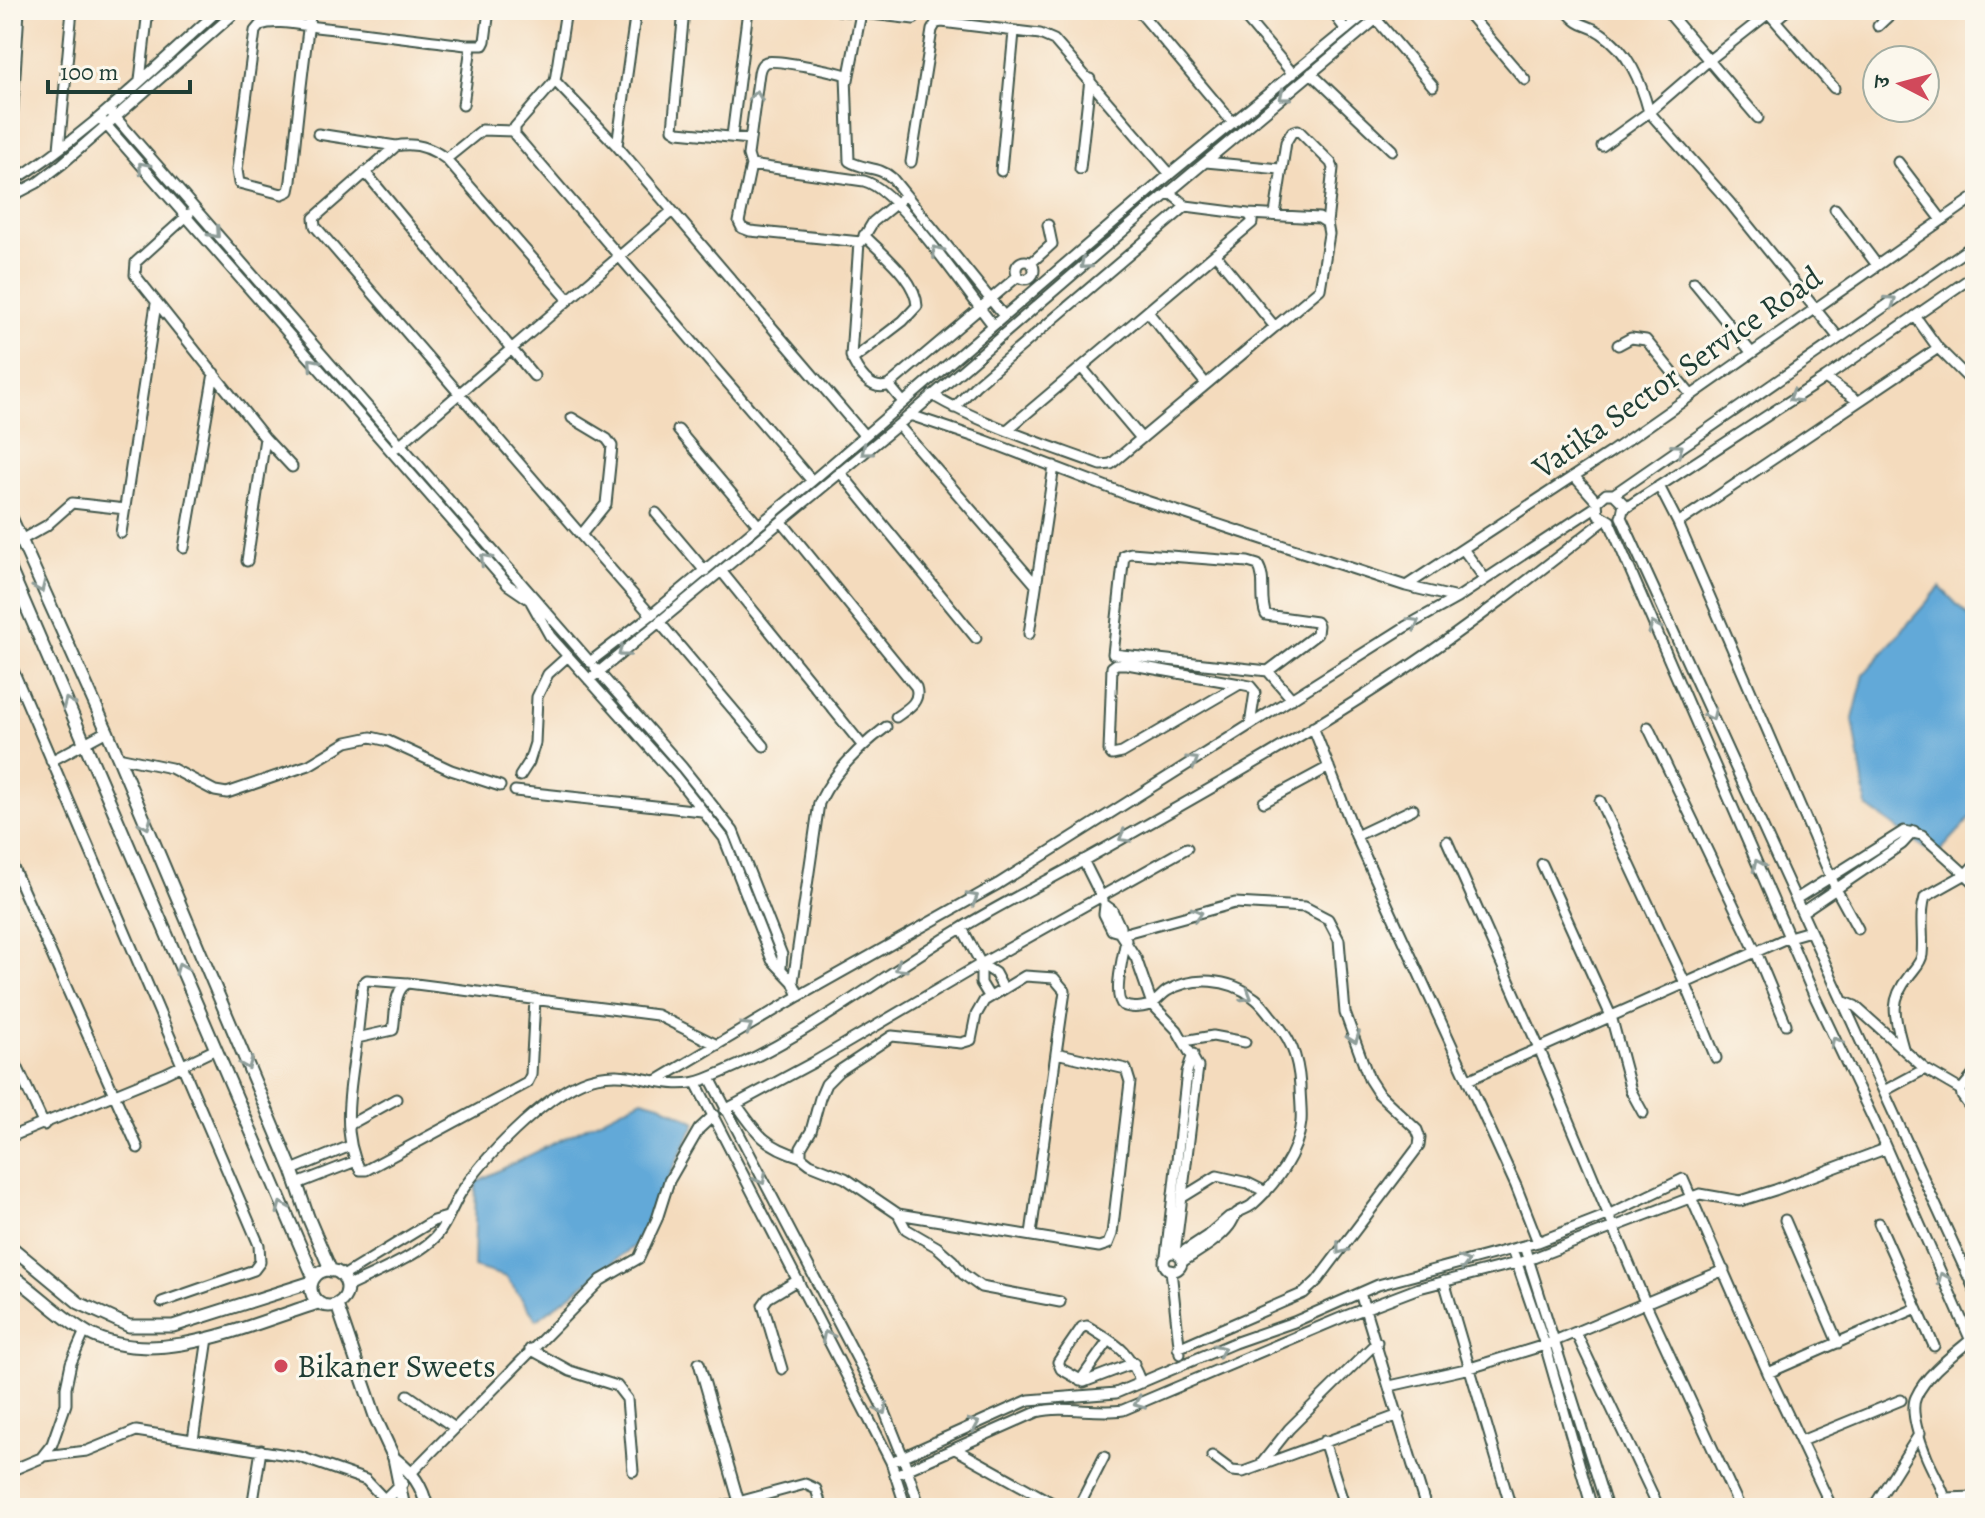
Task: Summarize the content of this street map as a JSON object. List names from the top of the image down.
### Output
{
  "streets": {
    "street": ["Vatika Sector Service Road"]
  },
  "places": ["Bikaner Sweets"],
  "scale_bar": "100 m",
  "north": "left"
}
